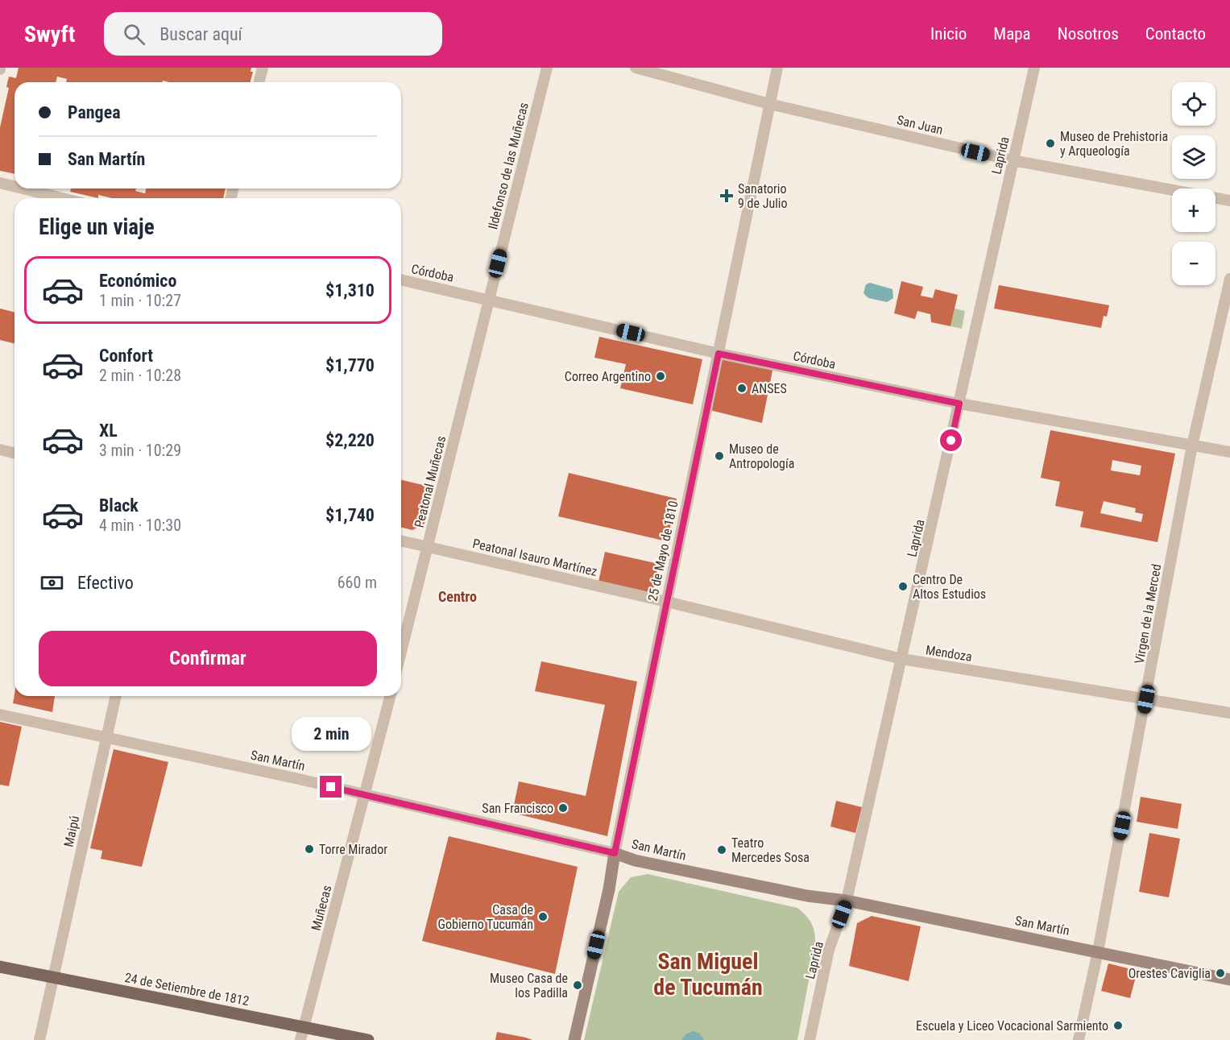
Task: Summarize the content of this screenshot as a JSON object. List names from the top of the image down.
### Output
{
  "streets": {
    "main road": ["25 de Mayo de 1810", "San Martín", "24 de Setiembre de 1812"],
    "street": [
      "San Juan",
      "Laprida",
      "Ildefonso de las Muñecas",
      "Córdoba",
      "Peatonal Muñecas",
      "Peatonal Isauro Martínez",
      "Virgen de la Merced",
      "Mendoza",
      "Maipú",
      "Muñecas"
    ]
  },
  "crossings": [
    ["San Juan", "Laprida"],
    ["San Juan", "25 de Mayo de 1810"],
    ["Laprida", "Córdoba"],
    ["Laprida", "Mendoza"],
    ["Laprida", "San Martín"],
    ["Ildefonso de las Muñecas", "Córdoba"],
    ["Ildefonso de las Muñecas", "Peatonal Muñecas"],
    ["Córdoba", "Peatonal Muñecas"],
    ["Córdoba", "25 de Mayo de 1810"],
    ["Córdoba", "Virgen de la Merced"],
    ["Peatonal Muñecas", "Peatonal Isauro Martínez"],
    ["25 de Mayo de 1810", "Peatonal Isauro Martínez"],
    ["25 de Mayo de 1810", "Mendoza"],
    ["25 de Mayo de 1810", "San Martín"],
    ["Peatonal Isauro Martínez", "Mendoza"],
    ["Virgen de la Merced", "Mendoza"],
    ["Virgen de la Merced", "San Martín"],
    ["San Martín", "Maipú"],
    ["San Martín", "Muñecas"],
    ["Maipú", "24 de Setiembre de 1812"],
    ["Muñecas", "24 de Setiembre de 1812"]
  ],
  "districts": ["Centro", "San Miguel de Tucumán"],
  "places": {
    "other": [
      "Museo de Prehistoria y Arqueología",
      "Correo Argentino",
      "ANSES",
      "Museo de Antropología",
      "Centro De Altos Estudios",
      "San Francisco",
      "Torre Mirador",
      "Teatro Mercedes Sosa",
      "Casa de Gobierno Tucumán",
      "Orestes Caviglia",
      "Museo Casa de los Padilla",
      "Escuela y Liceo Vocacional Sarmiento"
    ],
    "health": ["Sanatorio 9 de Julio"]
  },
  "page": {
    "header": "Swyft",
    "search": "Buscar aquí",
    "nav": [
      "Inicio",
      "Mapa",
      "Nosotros",
      "Contacto"
    ],
    "map_buttons": ["+", "−"],
    "banner": ["Pangea", "San Martín"],
    "heading": "Elige un viaje",
    "list": [
      {
        "name": "Económico",
        "note": "1 min · 10:27",
        "value": "$1,310"
      },
      {
        "name": "Confort",
        "note": "2 min · 10:28",
        "value": "$1,770"
      },
      {
        "name": "XL",
        "note": "3 min · 10:29",
        "value": "$2,220"
      },
      {
        "name": "Black",
        "note": "4 min · 10:30",
        "value": "$1,740"
      }
    ],
    "pay": ["Efectivo", "660 m"],
    "buttons": "Confirmar",
    "bubble": "2 min"
  }
}
